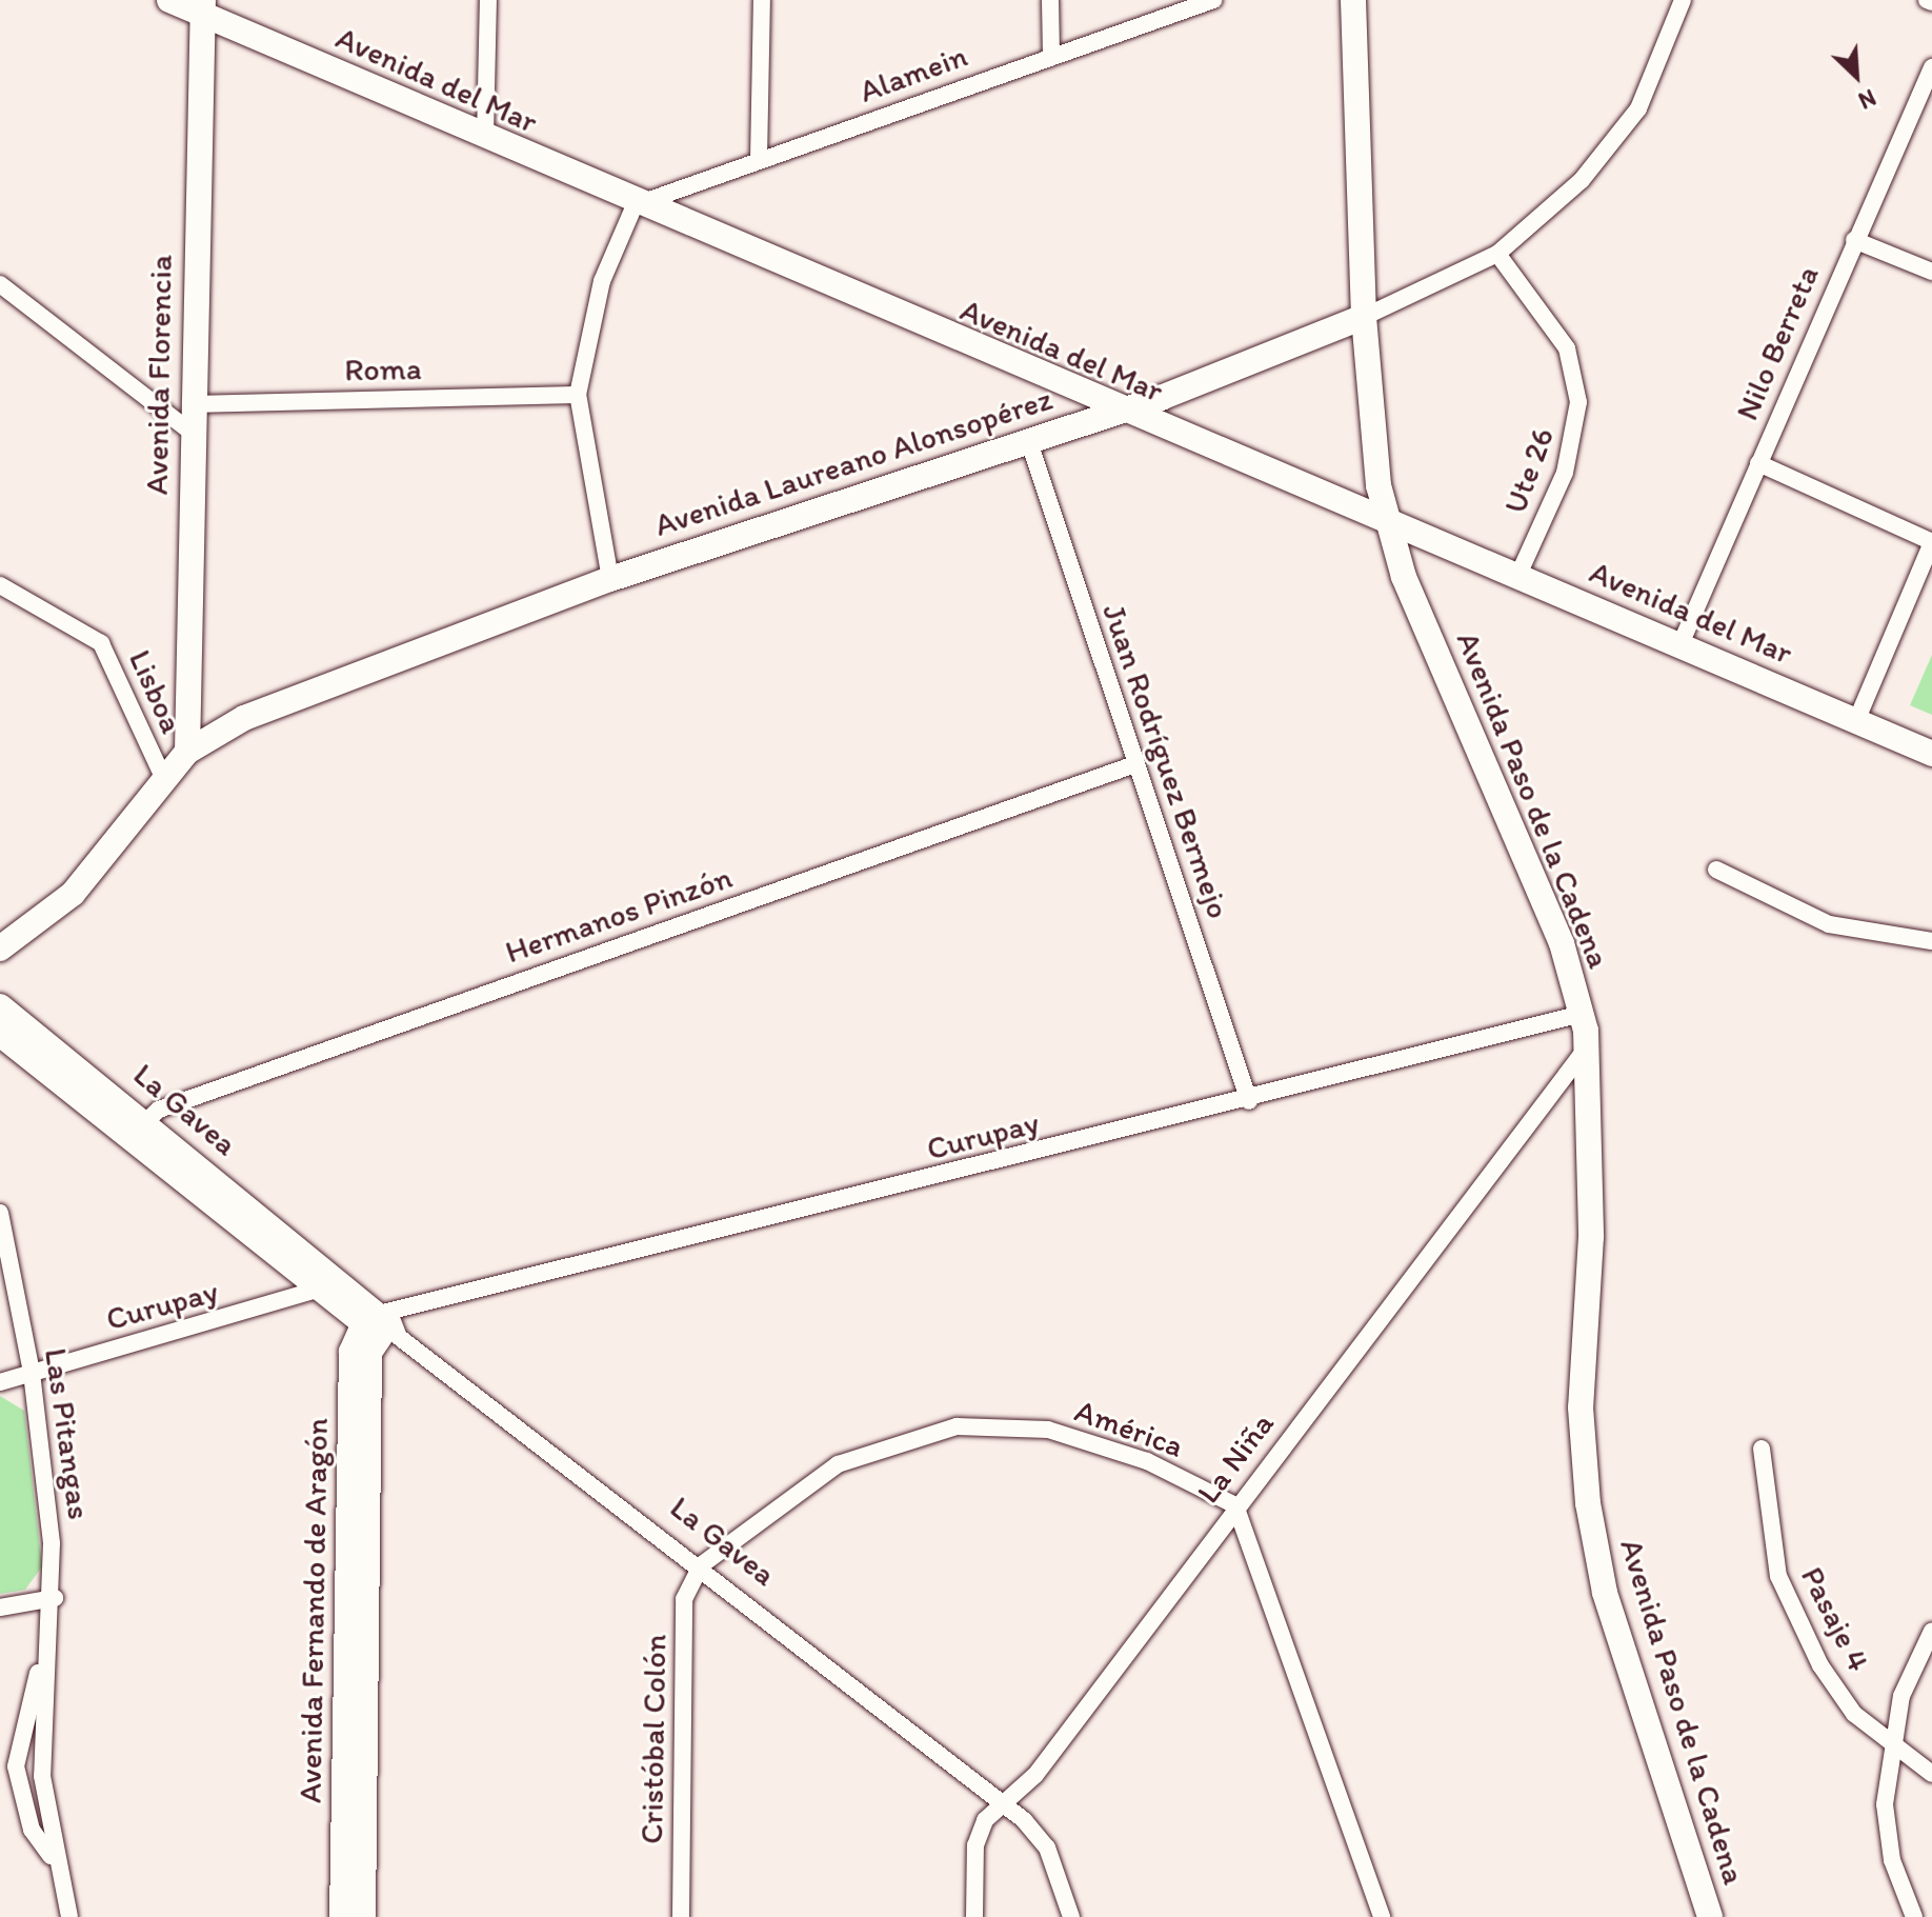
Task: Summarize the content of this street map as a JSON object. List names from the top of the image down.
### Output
{
  "streets": {
    "street": [
      "Alamein",
      "Avenida del Mar",
      "Nilo Berreta",
      "Roma",
      "Avenida Florencia",
      "Avenida Laureano Alonsopérez",
      "Ute 26",
      "Lisboa",
      "Juan Rodríguez Bermejo",
      "Avenida Paso de la Cadena",
      "Hermanos Pinzón",
      "La Gavea",
      "Curupay",
      "América",
      "Las Pitangas",
      "La Niña",
      "Avenida Fernando de Aragón",
      "Pasaje 4",
      "Cristóbal Colón"
    ]
  },
  "crossings": [
    ["Alamein", "Avenida del Mar"],
    ["Avenida del Mar", "Nilo Berreta"],
    ["Avenida del Mar", "Avenida Florencia"],
    ["Avenida del Mar", "Avenida Laureano Alonsopérez"],
    ["Avenida del Mar", "Ute 26"],
    ["Avenida del Mar", "Avenida Paso de la Cadena"],
    ["Roma", "Avenida Florencia"],
    ["Avenida Florencia", "Avenida Laureano Alonsopérez"],
    ["Avenida Laureano Alonsopérez", "Ute 26"],
    ["Avenida Laureano Alonsopérez", "Lisboa"],
    ["Avenida Laureano Alonsopérez", "Juan Rodríguez Bermejo"],
    ["Avenida Laureano Alonsopérez", "Avenida Paso de la Cadena"],
    ["Juan Rodríguez Bermejo", "Hermanos Pinzón"],
    ["Juan Rodríguez Bermejo", "Curupay"],
    ["Avenida Paso de la Cadena", "Curupay"],
    ["Avenida Paso de la Cadena", "La Niña"],
    ["Hermanos Pinzón", "La Gavea"],
    ["La Gavea", "Curupay"],
    ["La Gavea", "América"],
    ["La Gavea", "La Niña"],
    ["La Gavea", "Avenida Fernando de Aragón"],
    ["La Gavea", "Cristóbal Colón"],
    ["Curupay", "Las Pitangas"],
    ["Curupay", "Avenida Fernando de Aragón"],
    ["América", "La Niña"],
    ["América", "Cristóbal Colón"]
  ],
  "north": "bottom right"
}
